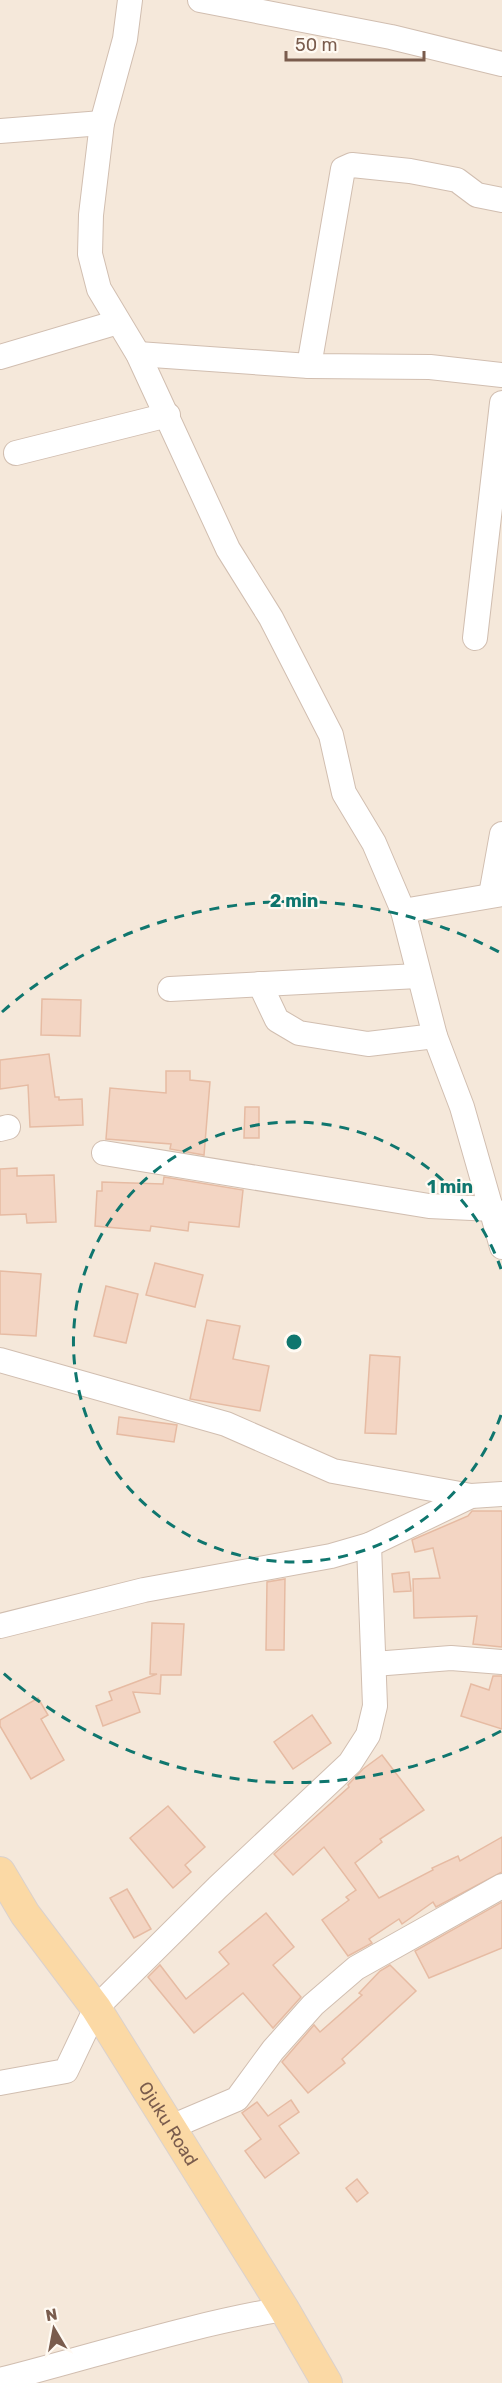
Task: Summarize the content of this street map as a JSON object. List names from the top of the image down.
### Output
{
  "streets": {
    "main road": ["Ojuku Road"]
  },
  "scale_bar": "50 m",
  "north": "top",
  "rings": ["2 min", "1 min"]
}
